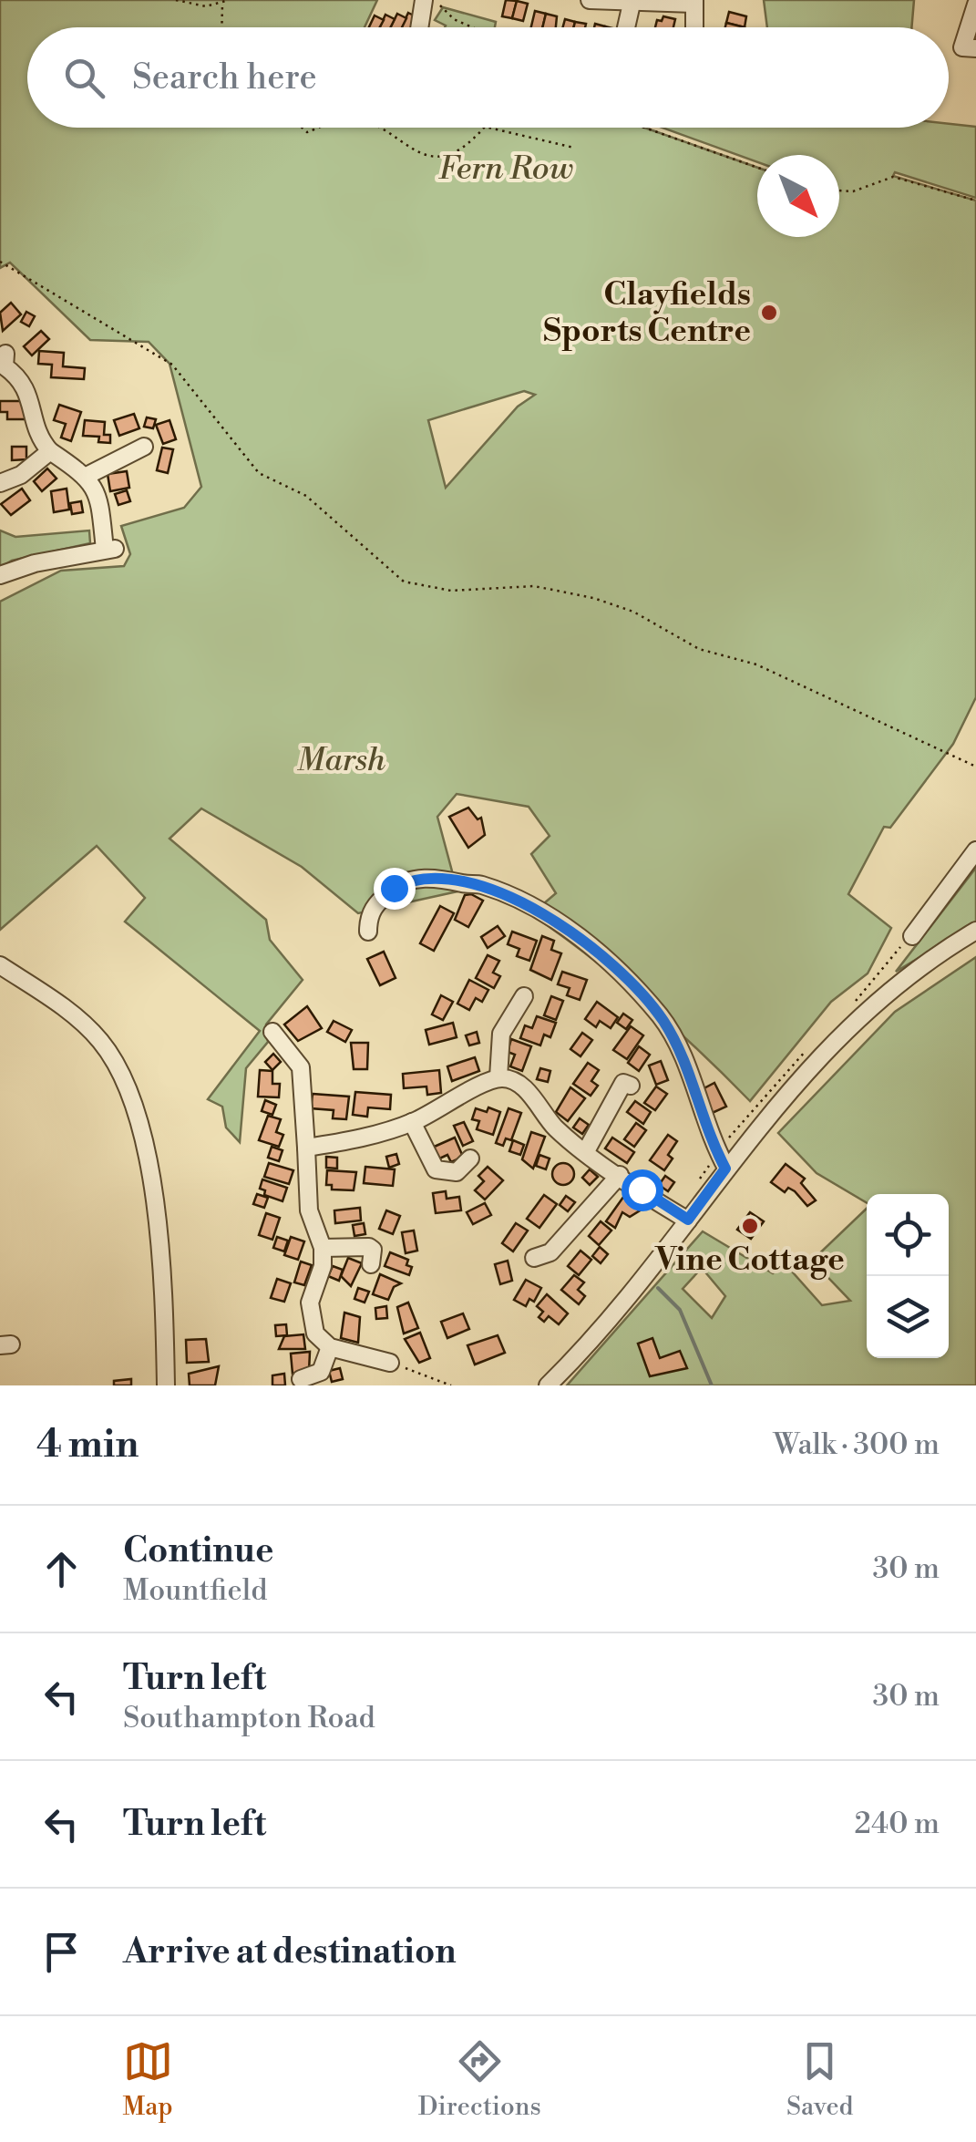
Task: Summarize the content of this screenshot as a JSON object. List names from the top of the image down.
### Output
{
  "parks": ["Fern Row", "Marsh"],
  "places": ["Clayfields Sports Centre", "Vine Cottage"],
  "north": "bottom right",
  "page": {
    "search": "Search here",
    "heading": ["4 min", "Walk · 300 m"],
    "list": [
      ["Continue", "Mountfield", "30 m"],
      ["Turn left", "Southampton Road", "30 m"],
      ["Turn left", "240 m"],
      "Arrive at destination"
    ],
    "nav": ["Map", "Directions", "Saved"]
  }
}
